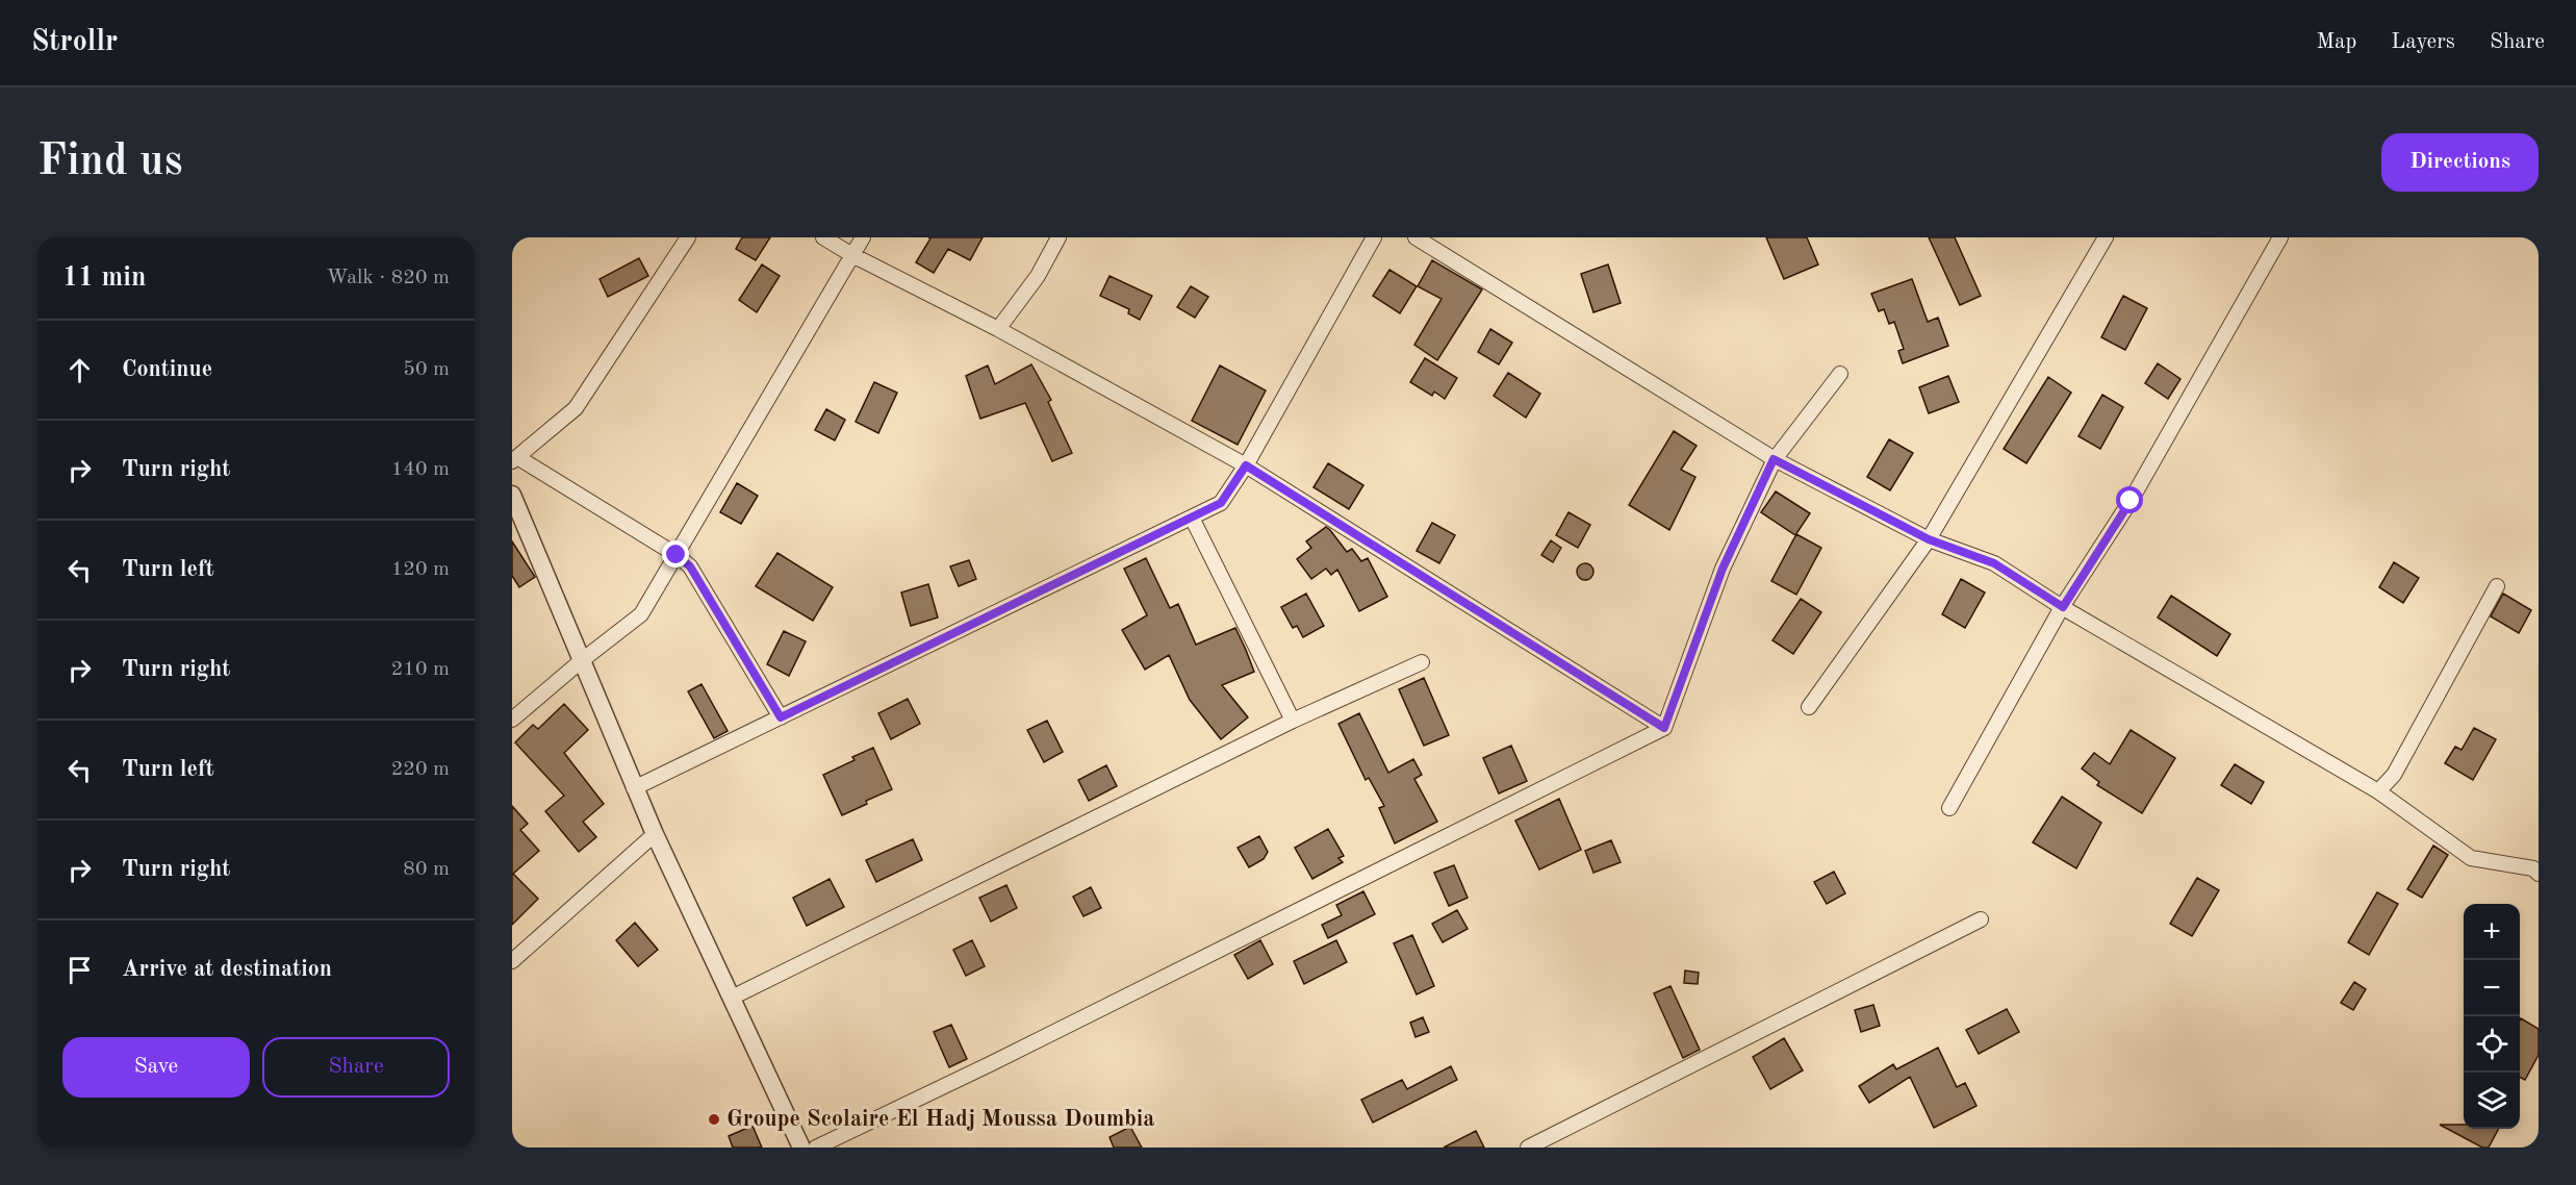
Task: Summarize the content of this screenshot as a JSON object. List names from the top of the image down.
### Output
{
  "places": ["Groupe Scolaire El Hadj Moussa Doumbia"],
  "page": {
    "header": "Strollr",
    "nav": ["Map", "Layers", "Share"],
    "buttons": [
      "Directions",
      ["Save", "Share"]
    ],
    "title": "Find us",
    "heading": ["11 min", "Walk · 820 m"],
    "list": [
      ["Continue", "50 m"],
      ["Turn right", "140 m"],
      ["Turn left", "120 m"],
      ["Turn right", "210 m"],
      ["Turn left", "220 m"],
      ["Turn right", "80 m"],
      "Arrive at destination"
    ],
    "map_buttons": ["+", "−"]
  }
}
